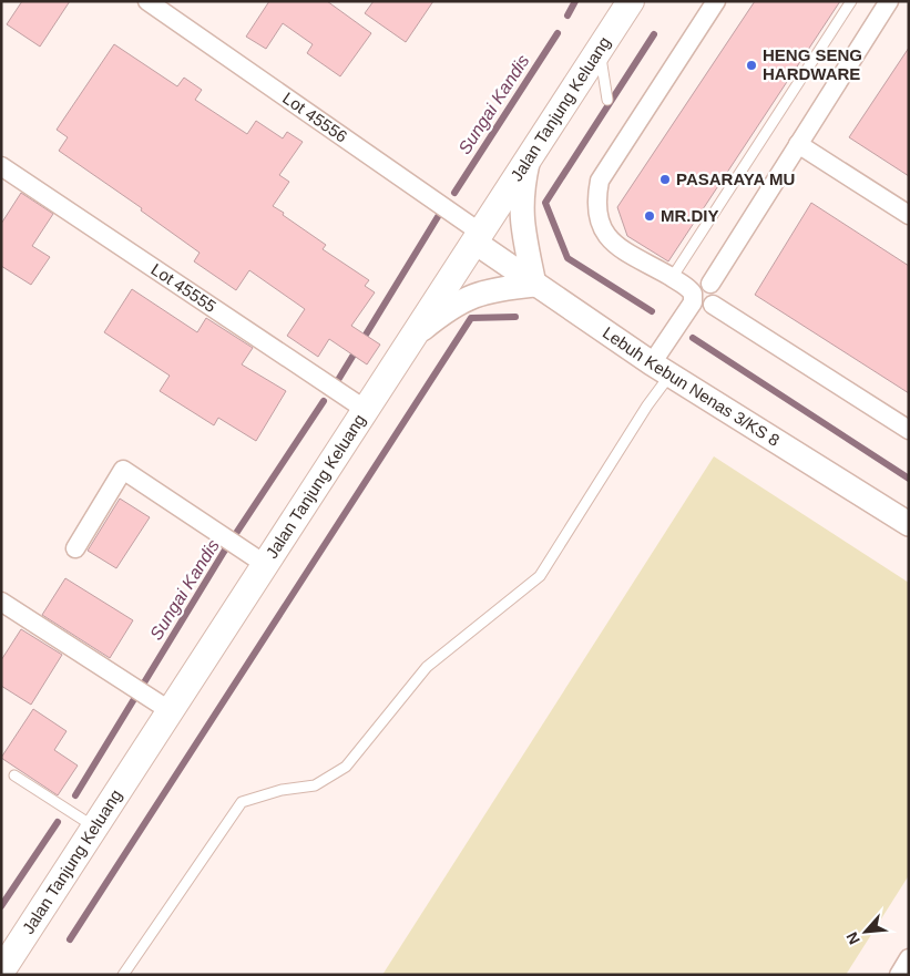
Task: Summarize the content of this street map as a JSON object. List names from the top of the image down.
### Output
{
  "streets": {
    "main road": ["Jalan Tanjung Keluang"],
    "street": ["Lot 45556", "Lot 45555", "Lebuh Kebun Nenas 3/KS 8"]
  },
  "crossings": [
    ["Jalan Tanjung Keluang", "Lot 45556"],
    ["Jalan Tanjung Keluang", "Lot 45555"],
    ["Jalan Tanjung Keluang", "Lebuh Kebun Nenas 3/KS 8"],
    ["Lot 45556", "Lebuh Kebun Nenas 3/KS 8"]
  ],
  "water": ["Sungai Kandis"],
  "places": ["HENG SENG HARDWARE", "PASARAYA MU", "MR.DIY"],
  "north": "bottom left"
}
